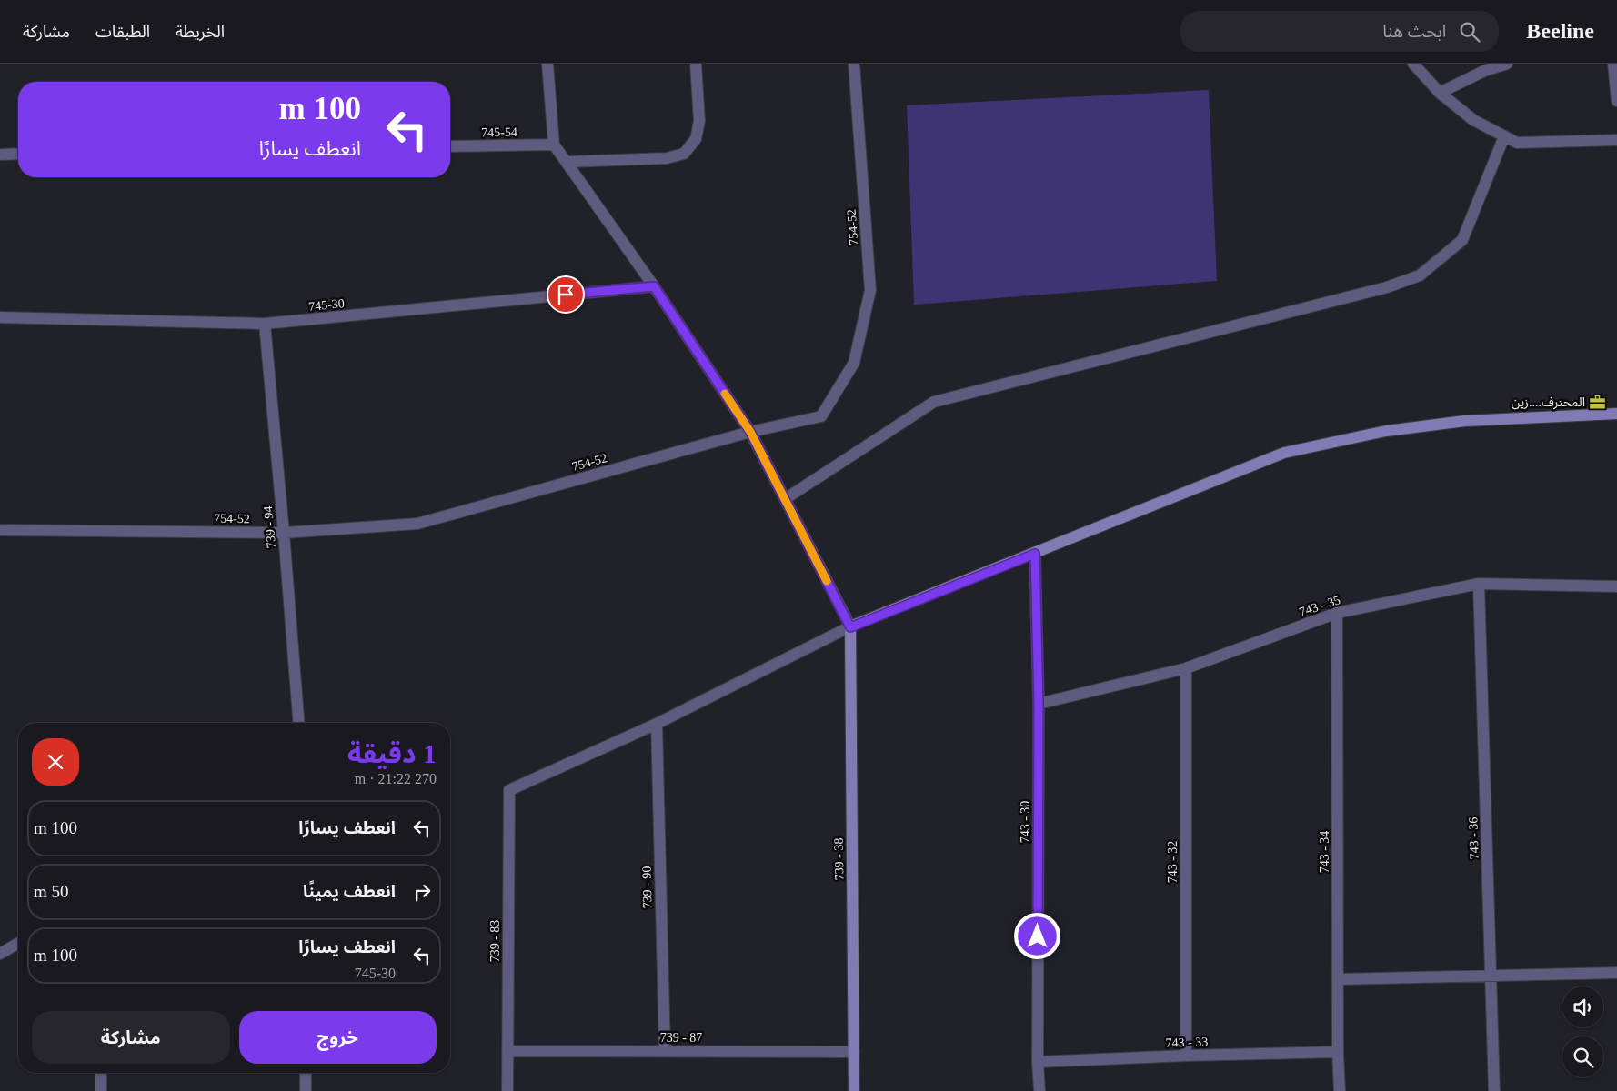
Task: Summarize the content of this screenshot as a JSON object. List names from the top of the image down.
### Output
{
  "streets": {
    "street": [
      "745-54",
      "754-52",
      "745-30",
      "739 - 94",
      "743 - 35",
      "743 - 30",
      "743 - 36",
      "743 - 34",
      "739 - 38",
      "743 - 32",
      "739 - 90",
      "739 - 83",
      "739 - 87",
      "743 - 33"
    ]
  },
  "crossings": [
    ["754-52", "739 - 94"],
    ["745-30", "739 - 94"],
    ["743 - 35", "743 - 30"],
    ["743 - 35", "743 - 36"],
    ["743 - 35", "743 - 34"],
    ["743 - 35", "743 - 32"],
    ["743 - 30", "743 - 33"],
    ["743 - 34", "743 - 33"],
    ["739 - 38", "739 - 87"],
    ["743 - 32", "743 - 33"],
    ["739 - 90", "739 - 83"],
    ["739 - 90", "739 - 87"],
    ["739 - 83", "739 - 87"]
  ],
  "places": {
    "office": ["المحترف....زين"]
  },
  "page": {
    "header": "Beeline",
    "search": "ابحث هنا",
    "nav": ["الخريطة", "الطبقات", "مشاركة"],
    "turn": ["100 m", "انعطف يسارًا"],
    "heading": ["1 دقيقة", "270 m · 21:22"],
    "list": [
      {
        "name": "انعطف يسارًا",
        "value": "100 m"
      },
      {
        "name": "انعطف يمينًا",
        "value": "50 m"
      },
      {
        "name": "انعطف يسارًا",
        "note": "745-30",
        "value": "100 m"
      }
    ],
    "buttons": ["خروج", "مشاركة"]
  }
}
